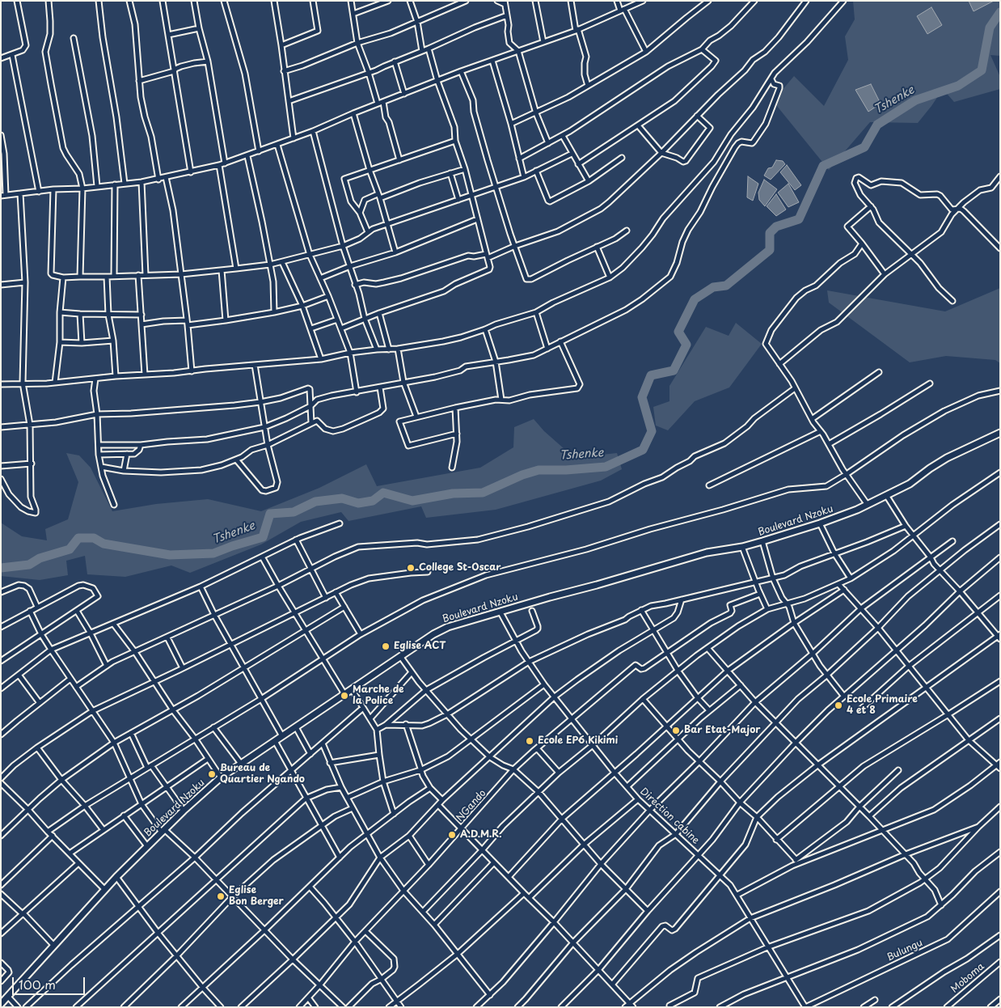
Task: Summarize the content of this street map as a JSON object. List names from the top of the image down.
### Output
{
  "streets": {
    "street": [
      "Boulevard Nzoku",
      "NGando",
      "Direction cabine",
      "Bulungu",
      "Moboma"
    ]
  },
  "crossings": [
    ["Boulevard Nzoku", "Direction cabine"],
    ["NGando", "Direction cabine"],
    ["Direction cabine", "Bulungu"]
  ],
  "water": ["Tshenke"],
  "places": [
    "College St-Oscar",
    "Eglise ACT",
    "Marche de la Police",
    "Ecole Primaire 4 et 8",
    "Bar Etat-Major",
    "Ecole EP6 Kikimi",
    "Bureau de Quartier Ngando",
    "A.D.M.R.",
    "Eglise Bon Berger"
  ],
  "scale_bar": "100 m"
}
